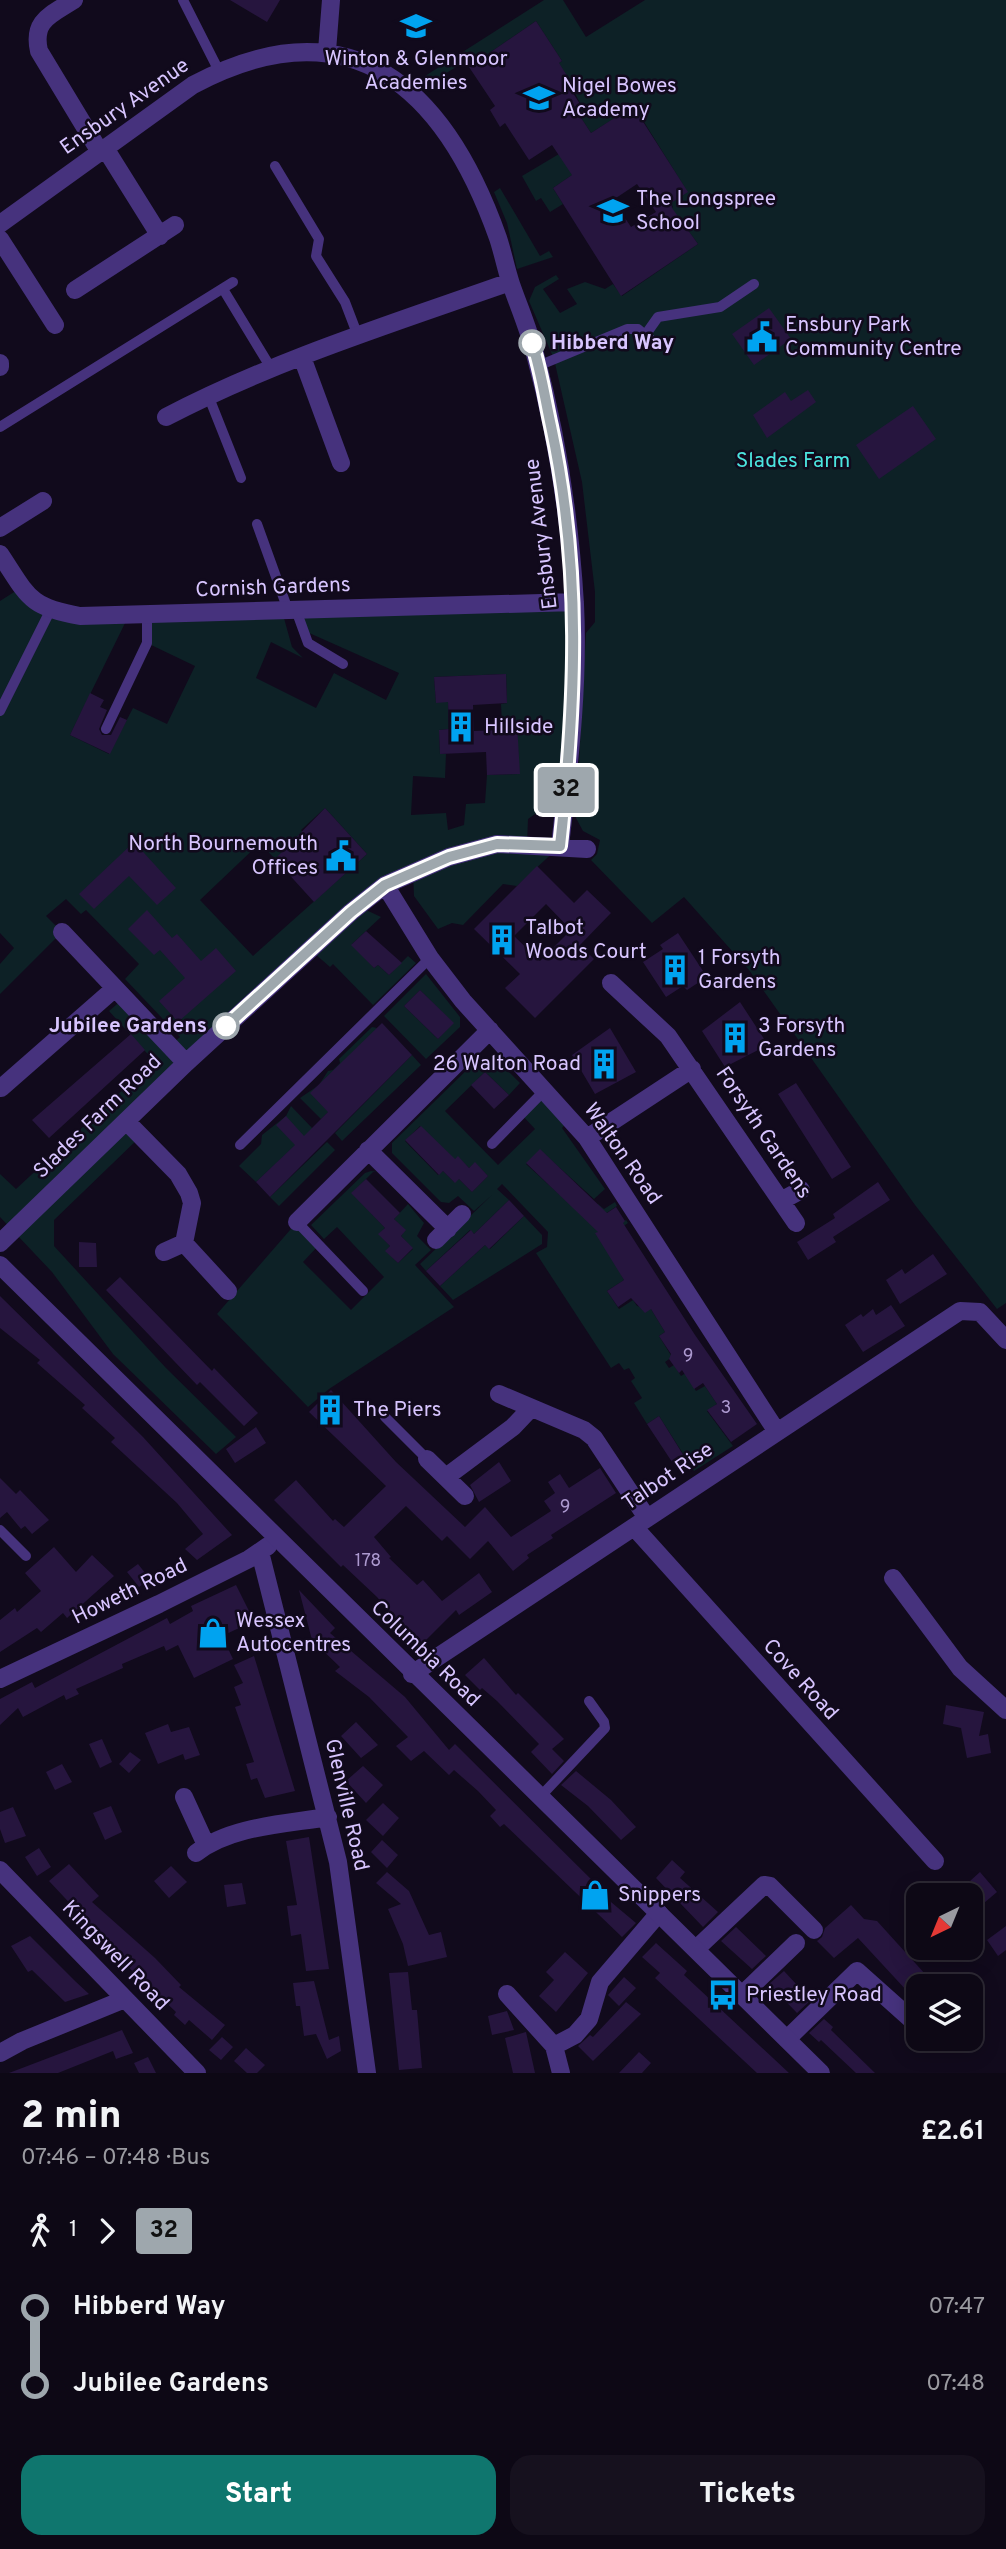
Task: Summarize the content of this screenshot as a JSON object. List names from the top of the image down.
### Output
{
  "streets": {
    "street": [
      "Ensbury Avenue",
      "Cornish Gardens",
      "Slades Farm Road",
      "Forsyth Gardens",
      "Walton Road",
      "Talbot Rise",
      "Howeth Road",
      "Columbia Road",
      "Cove Road",
      "Glenville Road",
      "Kingswell Road"
    ]
  },
  "crossings": [
    ["Ensbury Avenue", "Cornish Gardens"],
    ["Ensbury Avenue", "Slades Farm Road"],
    ["Slades Farm Road", "Walton Road"],
    ["Forsyth Gardens", "Walton Road"],
    ["Walton Road", "Talbot Rise"],
    ["Talbot Rise", "Columbia Road"],
    ["Talbot Rise", "Cove Road"],
    ["Howeth Road", "Columbia Road"],
    ["Howeth Road", "Glenville Road"]
  ],
  "parks": ["Slades Farm"],
  "places": {
    "school or university": ["Winton & Glenmoor Academies", "Nigel Bowes Academy", "The Longspree School"],
    "public building": ["Ensbury Park Community Centre", "North Bournemouth Offices"],
    "other": ["Hibberd Way", "Jubilee Gardens"],
    "building": [
      "Hillside",
      "Talbot Woods Court",
      "1 Forsyth Gardens",
      "3 Forsyth Gardens",
      "26 Walton Road",
      "The Piers"
    ],
    "shop": ["Wessex Autocentres", "Snippers"],
    "bus stop": ["Priestley Road"]
  },
  "lines": ["bus line 32"],
  "house_numbers": [
    "9",
    "3",
    "9",
    "178"
  ],
  "north": "bottom left",
  "page": {
    "on_map": "32",
    "heading": ["2 min", "07:46 – 07:48 · Bus", "£2.61"],
    "legs": ["1", "32"],
    "list": [
      {
        "name": "Hibberd Way",
        "value": "07:47"
      },
      {
        "name": "Jubilee Gardens",
        "value": "07:48"
      }
    ],
    "buttons": ["Start", "Tickets"]
  }
}
